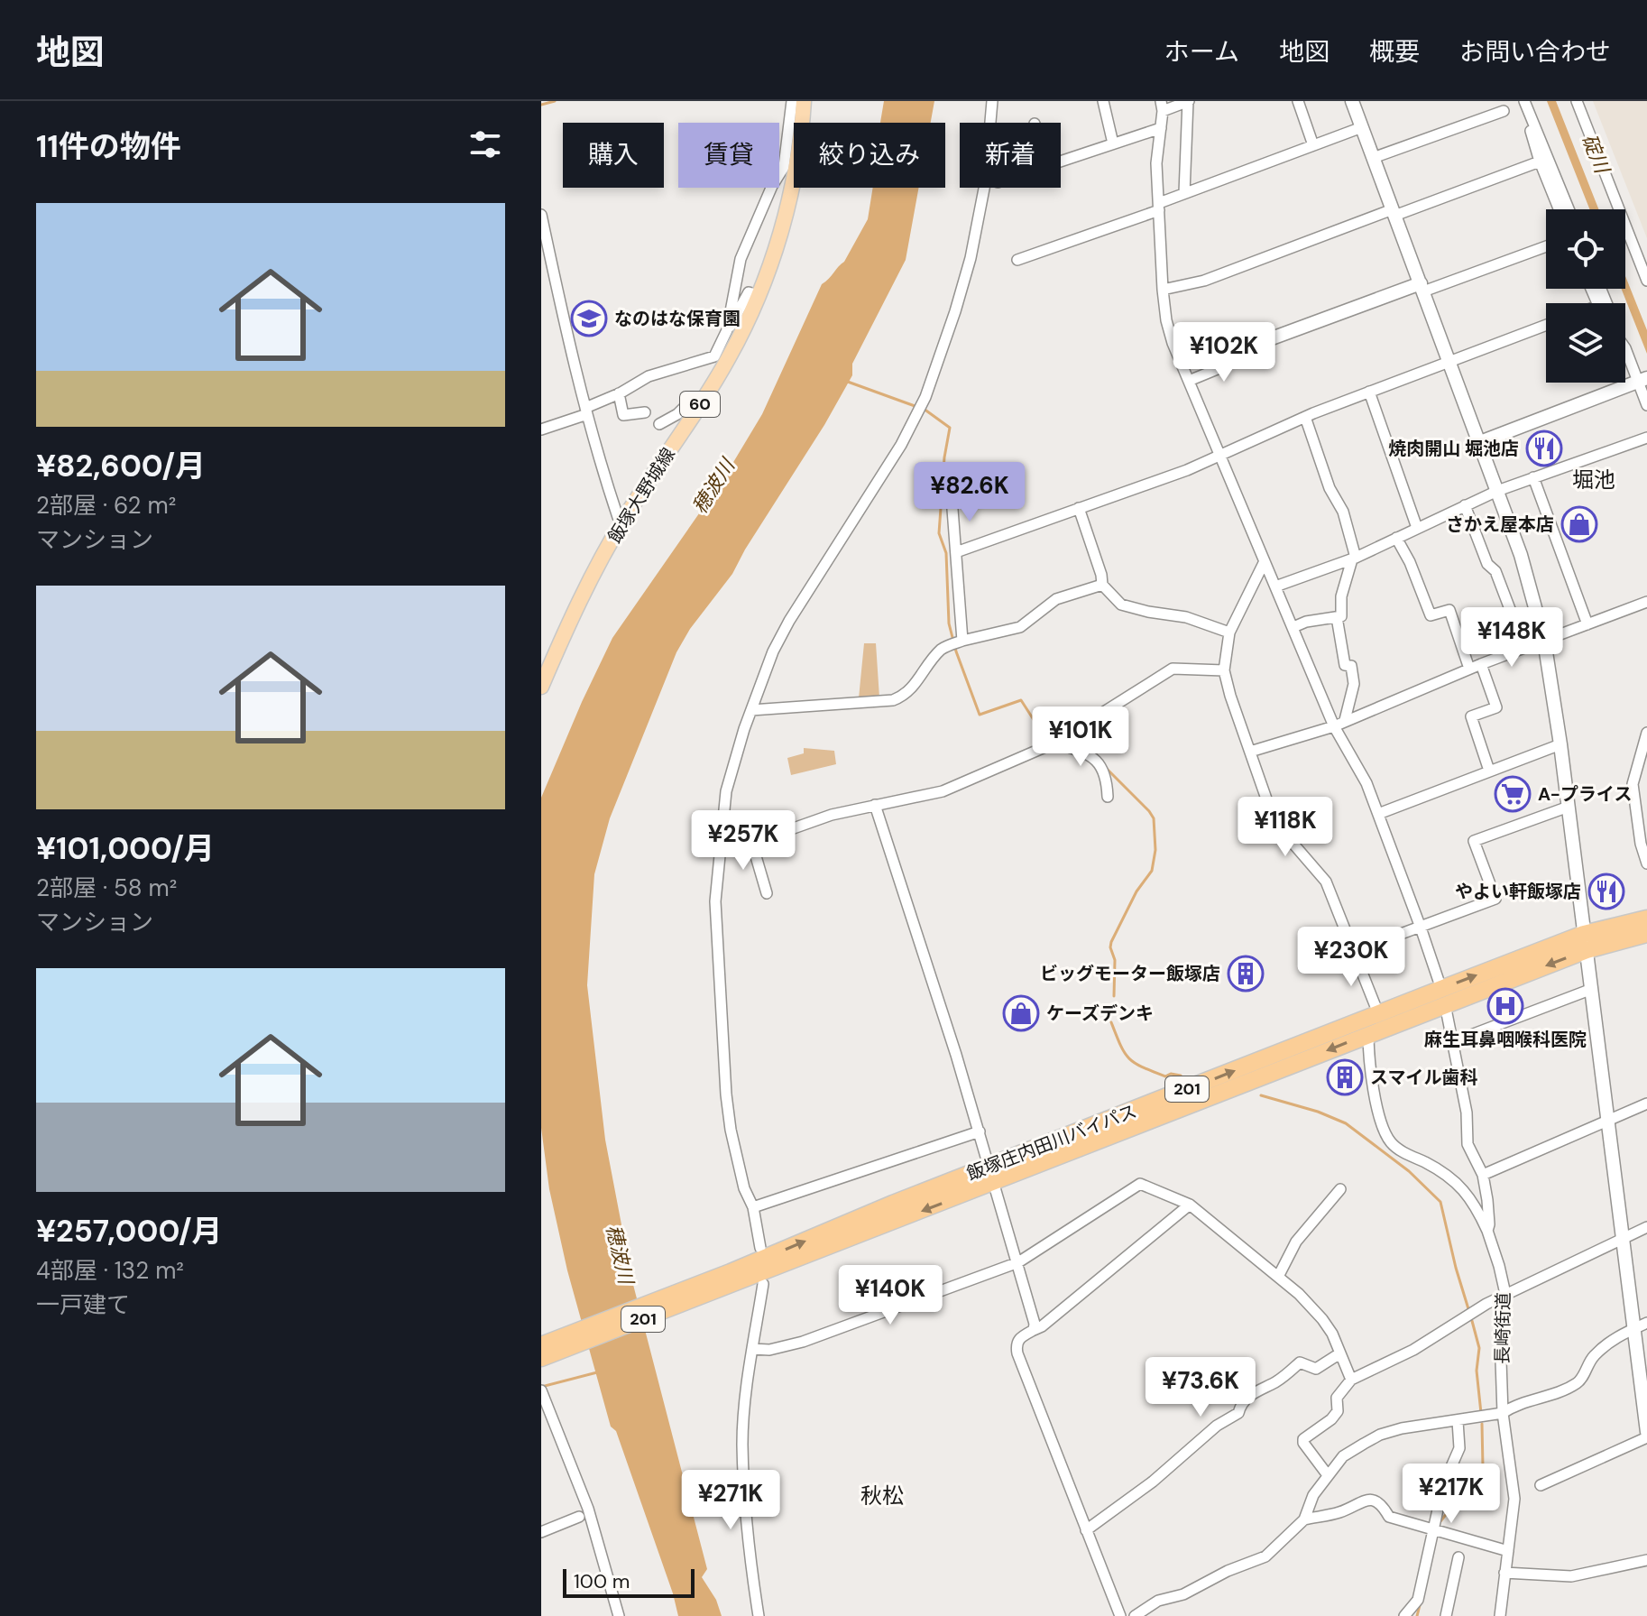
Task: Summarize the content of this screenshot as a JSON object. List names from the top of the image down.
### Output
{
  "streets": {
    "highway": ["201", "飯塚庄内田川バイパス"],
    "main road": ["60", "飯塚大野城線"],
    "street": ["長崎街道"]
  },
  "crossings": [
    ["飯塚庄内田川バイパス", "長崎街道"]
  ],
  "districts": ["堀池", "秋松"],
  "water": ["碇川", "穂波川"],
  "places": {
    "school or university": ["なのはな保育園"],
    "restaurant": ["焼肉開山 堀池店", "やよい軒飯塚店"],
    "shop": ["さかえ屋本店", "ケーズデンキ"],
    "supermarket": ["A-プライス"],
    "building": ["ビッグモーター飯塚店", "スマイル歯科"],
    "hospital": ["麻生耳鼻咽喉科医院"]
  },
  "scale_bar": "100 m",
  "page": {
    "header": "地図",
    "nav": [
      "ホーム",
      "地図",
      "概要",
      "お問い合わせ"
    ],
    "heading": "11件の物件",
    "chip": [
      "購入",
      "賃貸",
      "絞り込み",
      "新着"
    ],
    "list": [
      {
        "name": "¥82,600/月",
        "note": "2部屋 · 62 m² · マンション"
      },
      {
        "name": "¥101,000/月",
        "note": "2部屋 · 58 m² · マンション"
      },
      {
        "name": "¥257,000/月",
        "note": "4部屋 · 132 m² · 一戸建て"
      }
    ],
    "price": [
      "¥102K",
      "¥82.6K",
      "¥148K",
      "¥101K",
      "¥118K",
      "¥257K",
      "¥230K",
      "¥140K",
      "¥73.6K",
      "¥217K",
      "¥271K"
    ],
    "scale": "100 m"
  }
}
